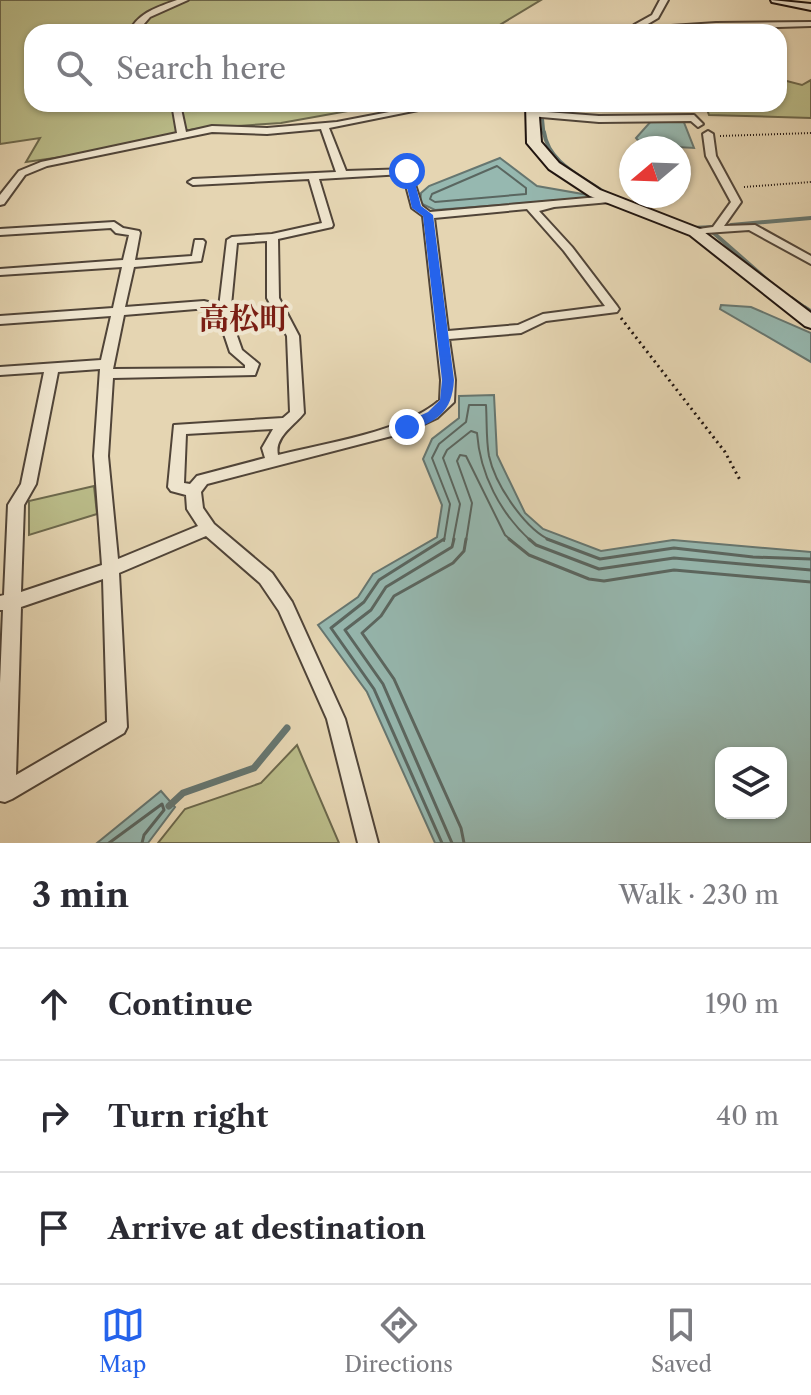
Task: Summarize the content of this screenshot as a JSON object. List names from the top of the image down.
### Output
{
  "districts": ["高松町"],
  "north": "left",
  "page": {
    "search": "Search here",
    "heading": ["3 min", "Walk · 230 m"],
    "list": [
      ["Continue", "190 m"],
      ["Turn right", "40 m"],
      "Arrive at destination"
    ],
    "nav": ["Map", "Directions", "Saved"]
  }
}
